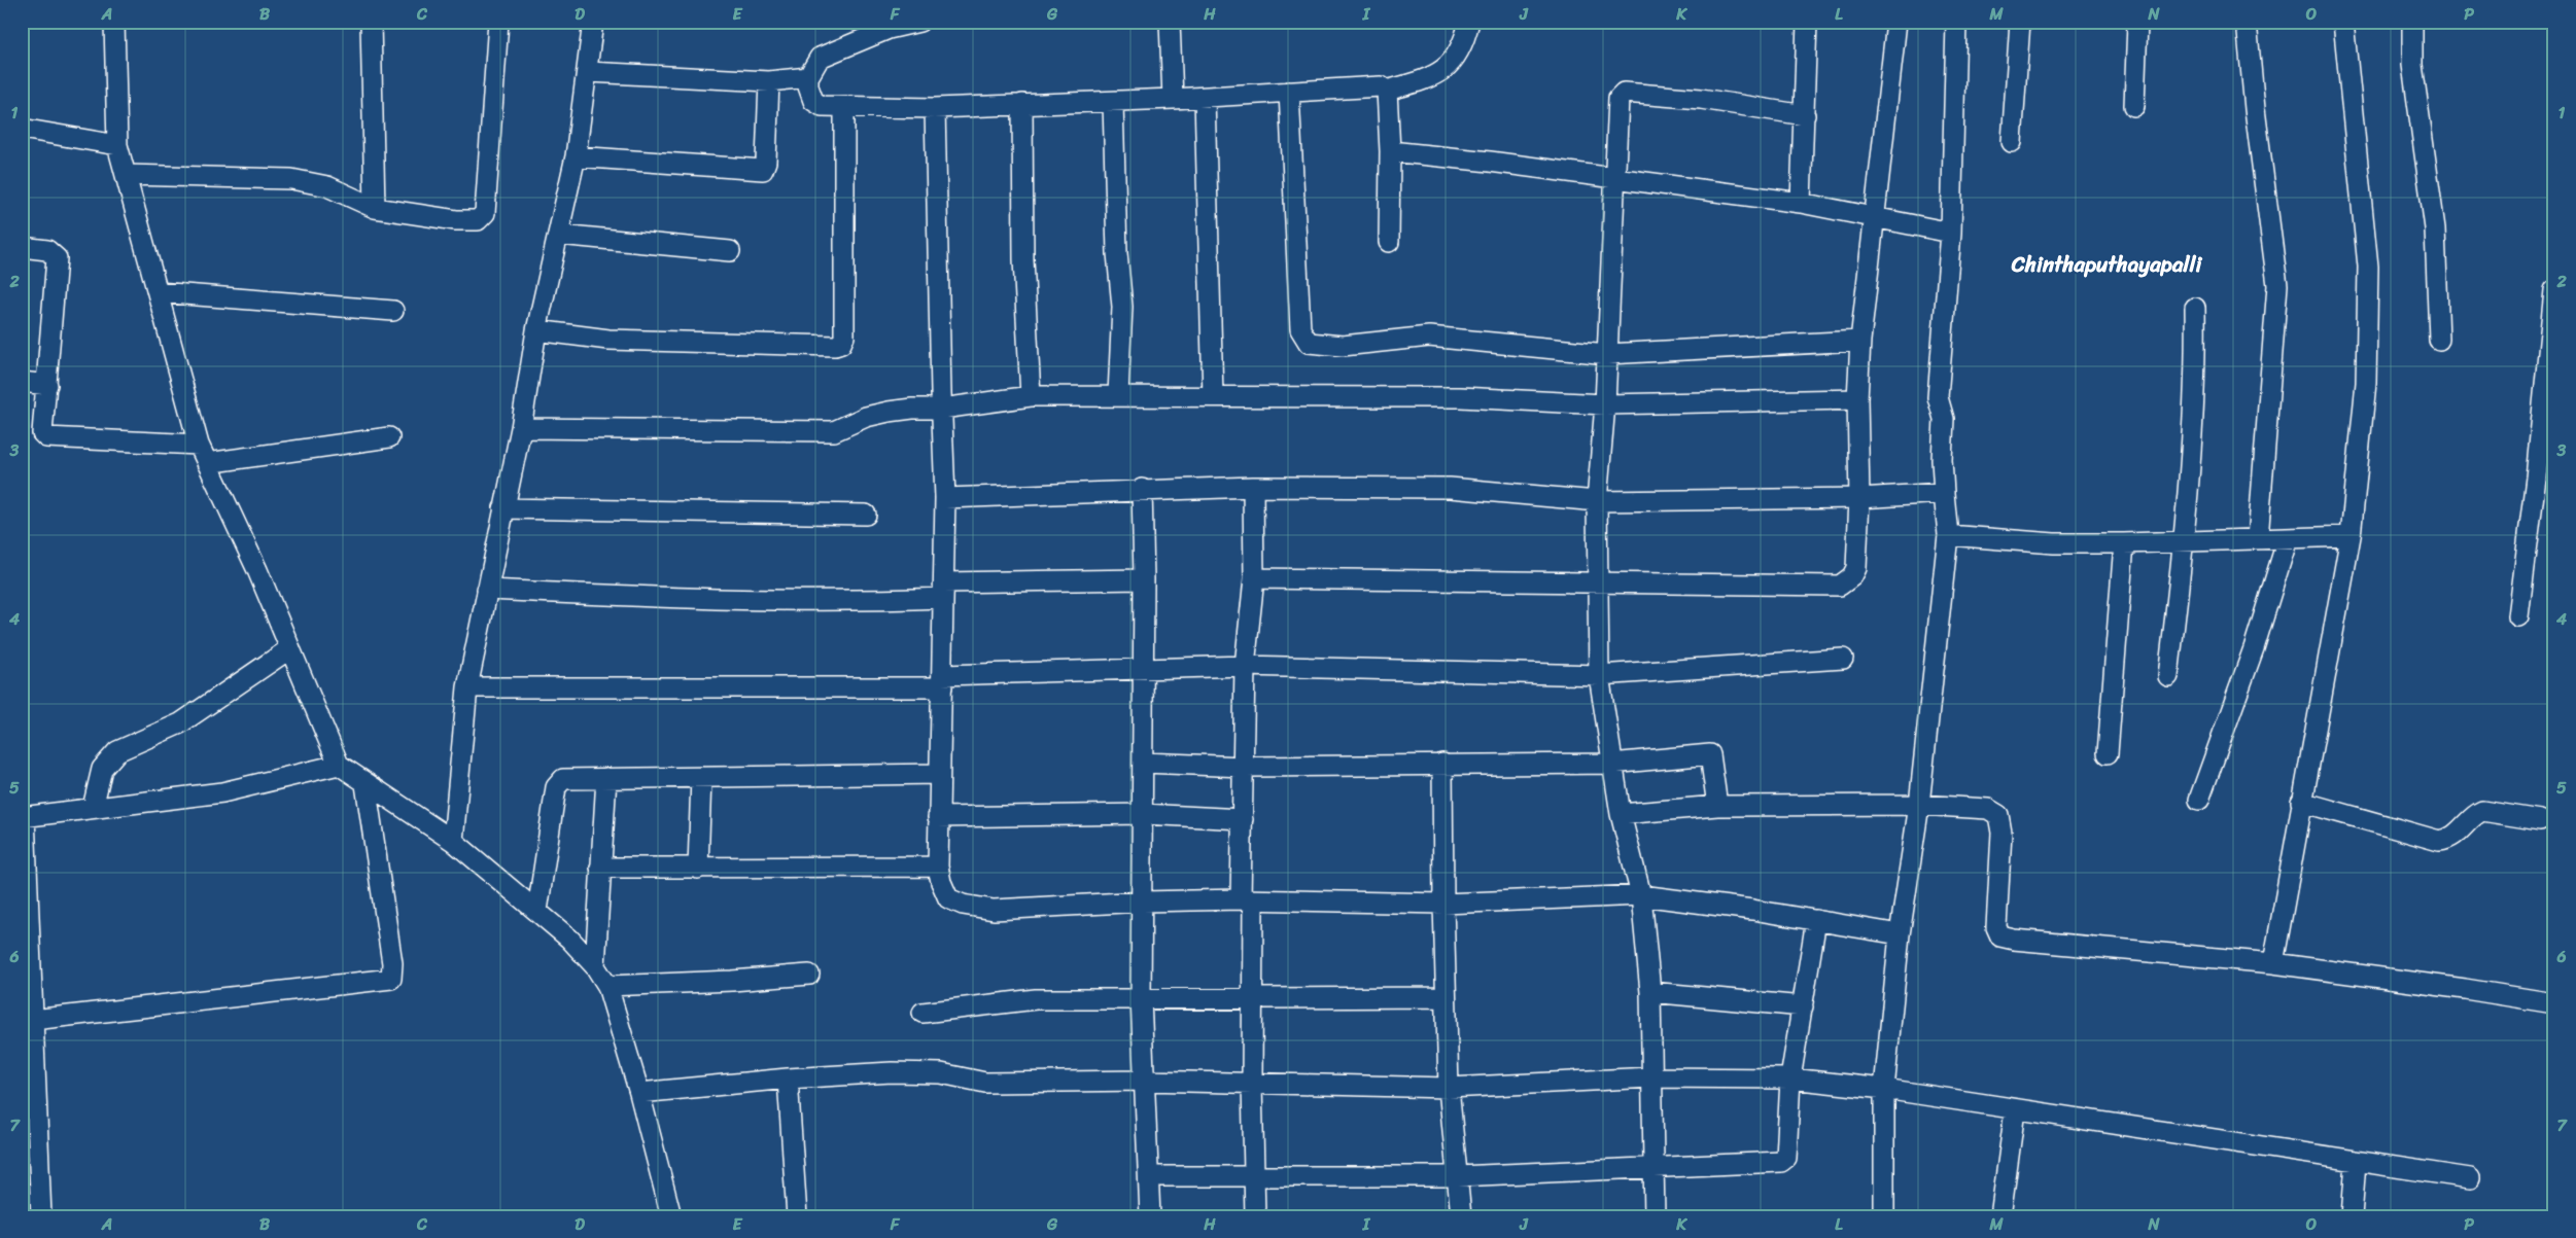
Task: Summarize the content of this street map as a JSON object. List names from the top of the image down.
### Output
{
  "districts": ["Chinthaputhayapalli"],
  "grid": {
    "columns": [
      "A",
      "B",
      "C",
      "D",
      "E",
      "F",
      "G",
      "H",
      "I",
      "J",
      "K",
      "L",
      "M",
      "N",
      "O",
      "P"
    ],
    "rows": [
      "1",
      "2",
      "3",
      "4",
      "5",
      "6",
      "7"
    ]
  }
}
